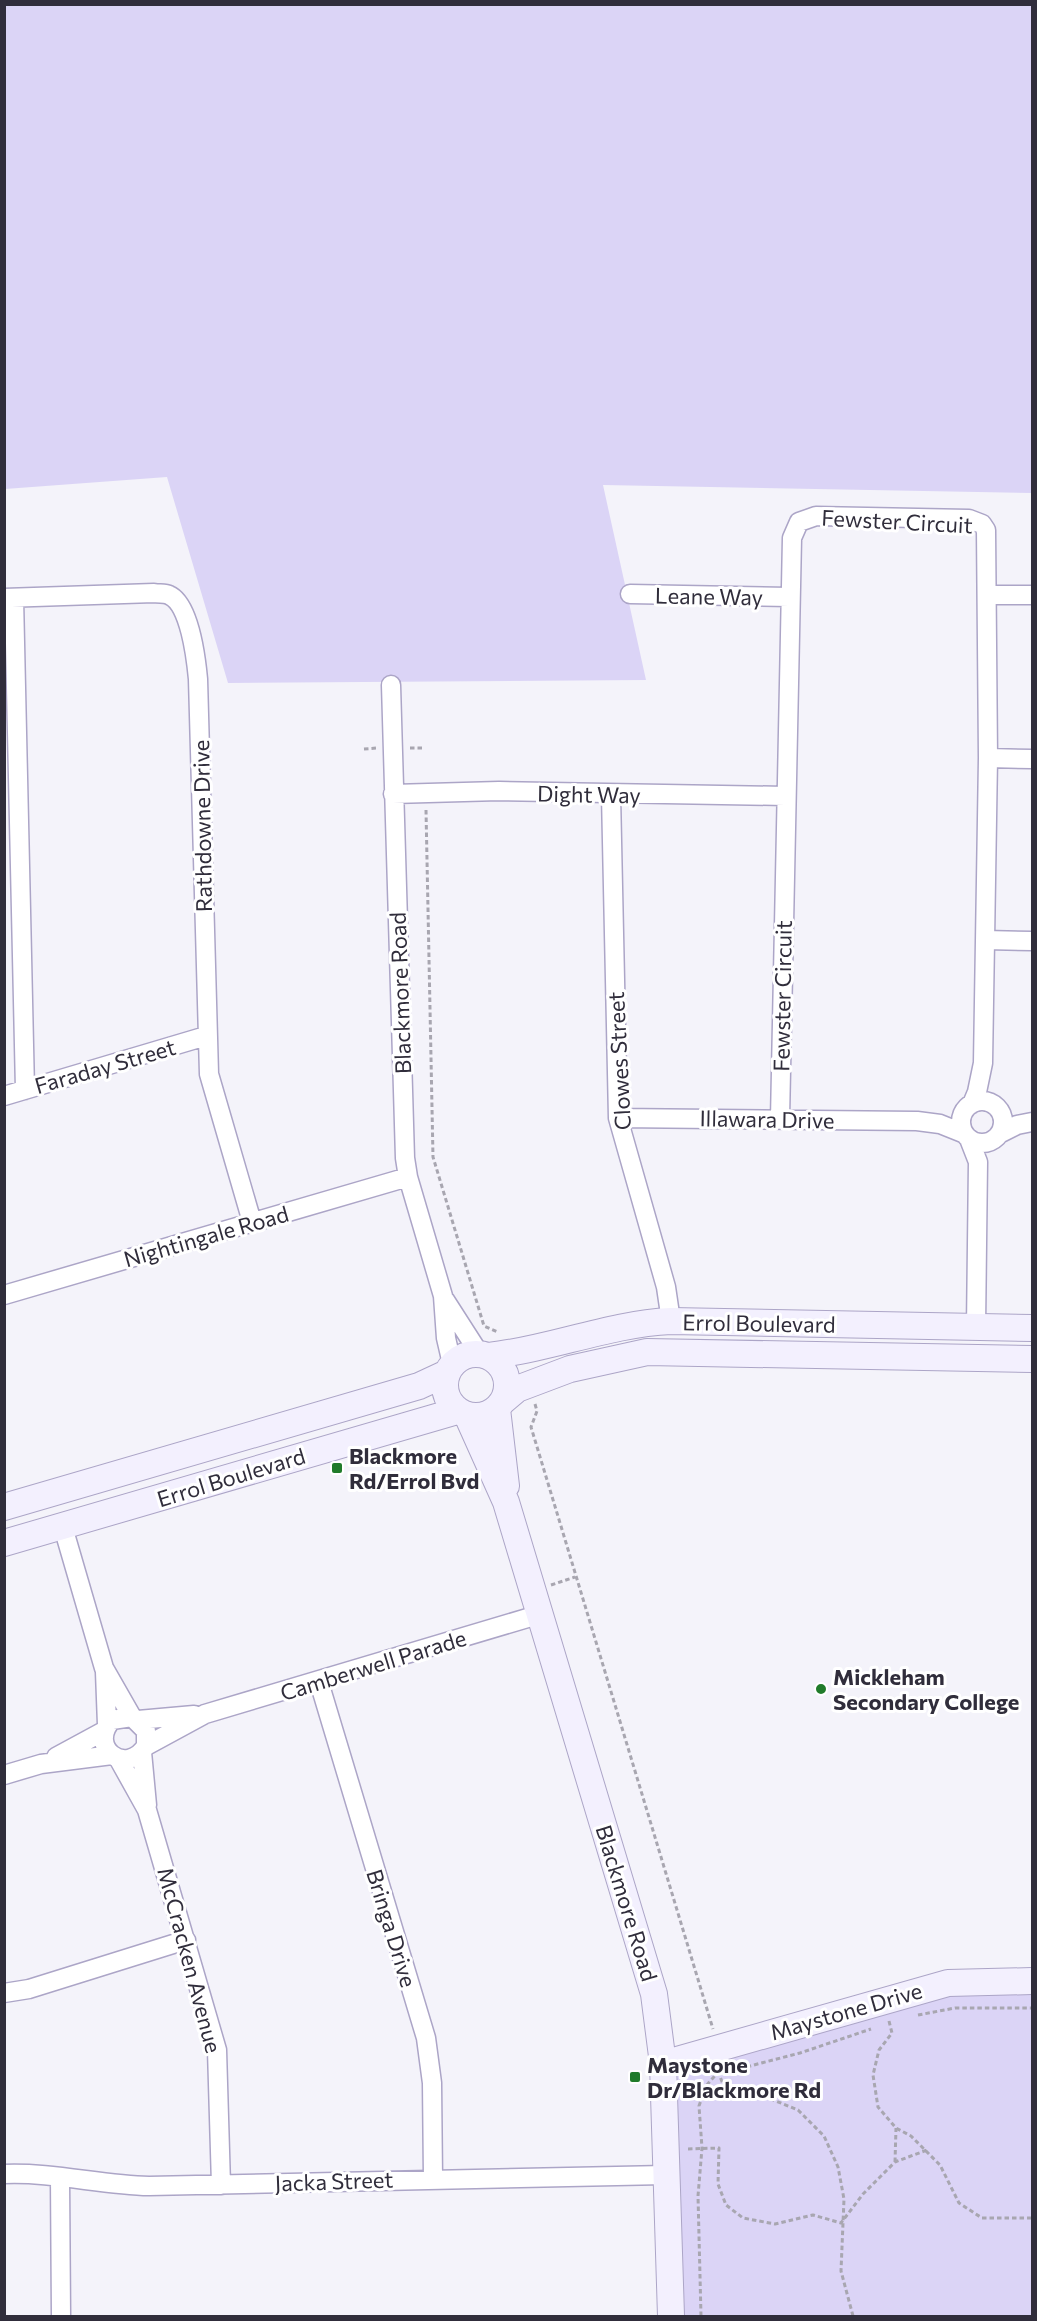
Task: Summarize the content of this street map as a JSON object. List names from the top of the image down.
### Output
{
  "streets": {
    "street": [
      "Fewster Circuit",
      "Leane Way",
      "Dight Way",
      "Rathdowne Drive",
      "Blackmore Road",
      "Clowes Street",
      "Faraday Street",
      "Illawara Drive",
      "Nightingale Road",
      "Errol Boulevard",
      "Camberwell Parade",
      "Bringa Drive",
      "McCracken Avenue",
      "Maystone Drive",
      "Jacka Street"
    ]
  },
  "crossings": [
    ["Fewster Circuit", "Leane Way"],
    ["Fewster Circuit", "Dight Way"],
    ["Fewster Circuit", "Illawara Drive"],
    ["Dight Way", "Blackmore Road"],
    ["Dight Way", "Clowes Street"],
    ["Rathdowne Drive", "Faraday Street"],
    ["Rathdowne Drive", "Nightingale Road"],
    ["Blackmore Road", "Nightingale Road"],
    ["Blackmore Road", "Errol Boulevard"],
    ["Blackmore Road", "Camberwell Parade"],
    ["Blackmore Road", "Maystone Drive"],
    ["Blackmore Road", "Jacka Street"],
    ["Clowes Street", "Illawara Drive"],
    ["Clowes Street", "Errol Boulevard"],
    ["Camberwell Parade", "Bringa Drive"],
    ["Camberwell Parade", "McCracken Avenue"],
    ["Bringa Drive", "Jacka Street"],
    ["McCracken Avenue", "Jacka Street"]
  ],
  "places": {
    "transit": ["Blackmore Rd/Errol Bvd", "Maystone Dr/Blackmore Rd"],
    "other": ["Mickleham Secondary College"]
  }
}
